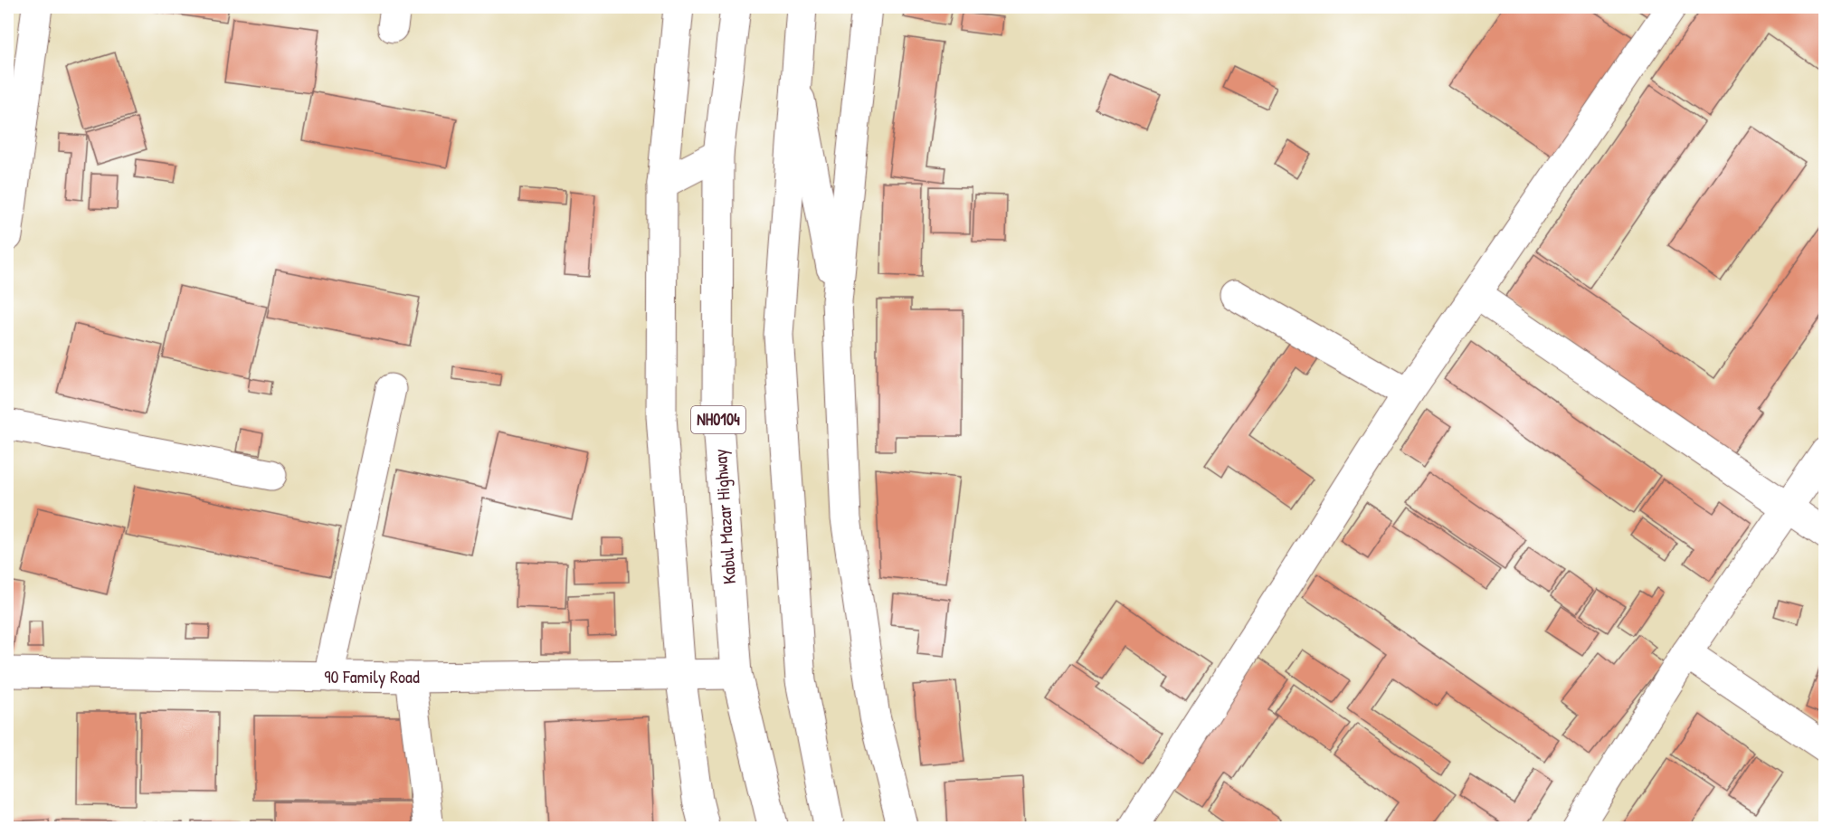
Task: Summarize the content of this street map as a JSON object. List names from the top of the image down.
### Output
{
  "streets": {
    "main road": ["NH0104", "Kabul Mazar Highway", "90 Family Road"]
  },
  "crossings": [
    ["Kabul Mazar Highway", "90 Family Road"]
  ]
}
